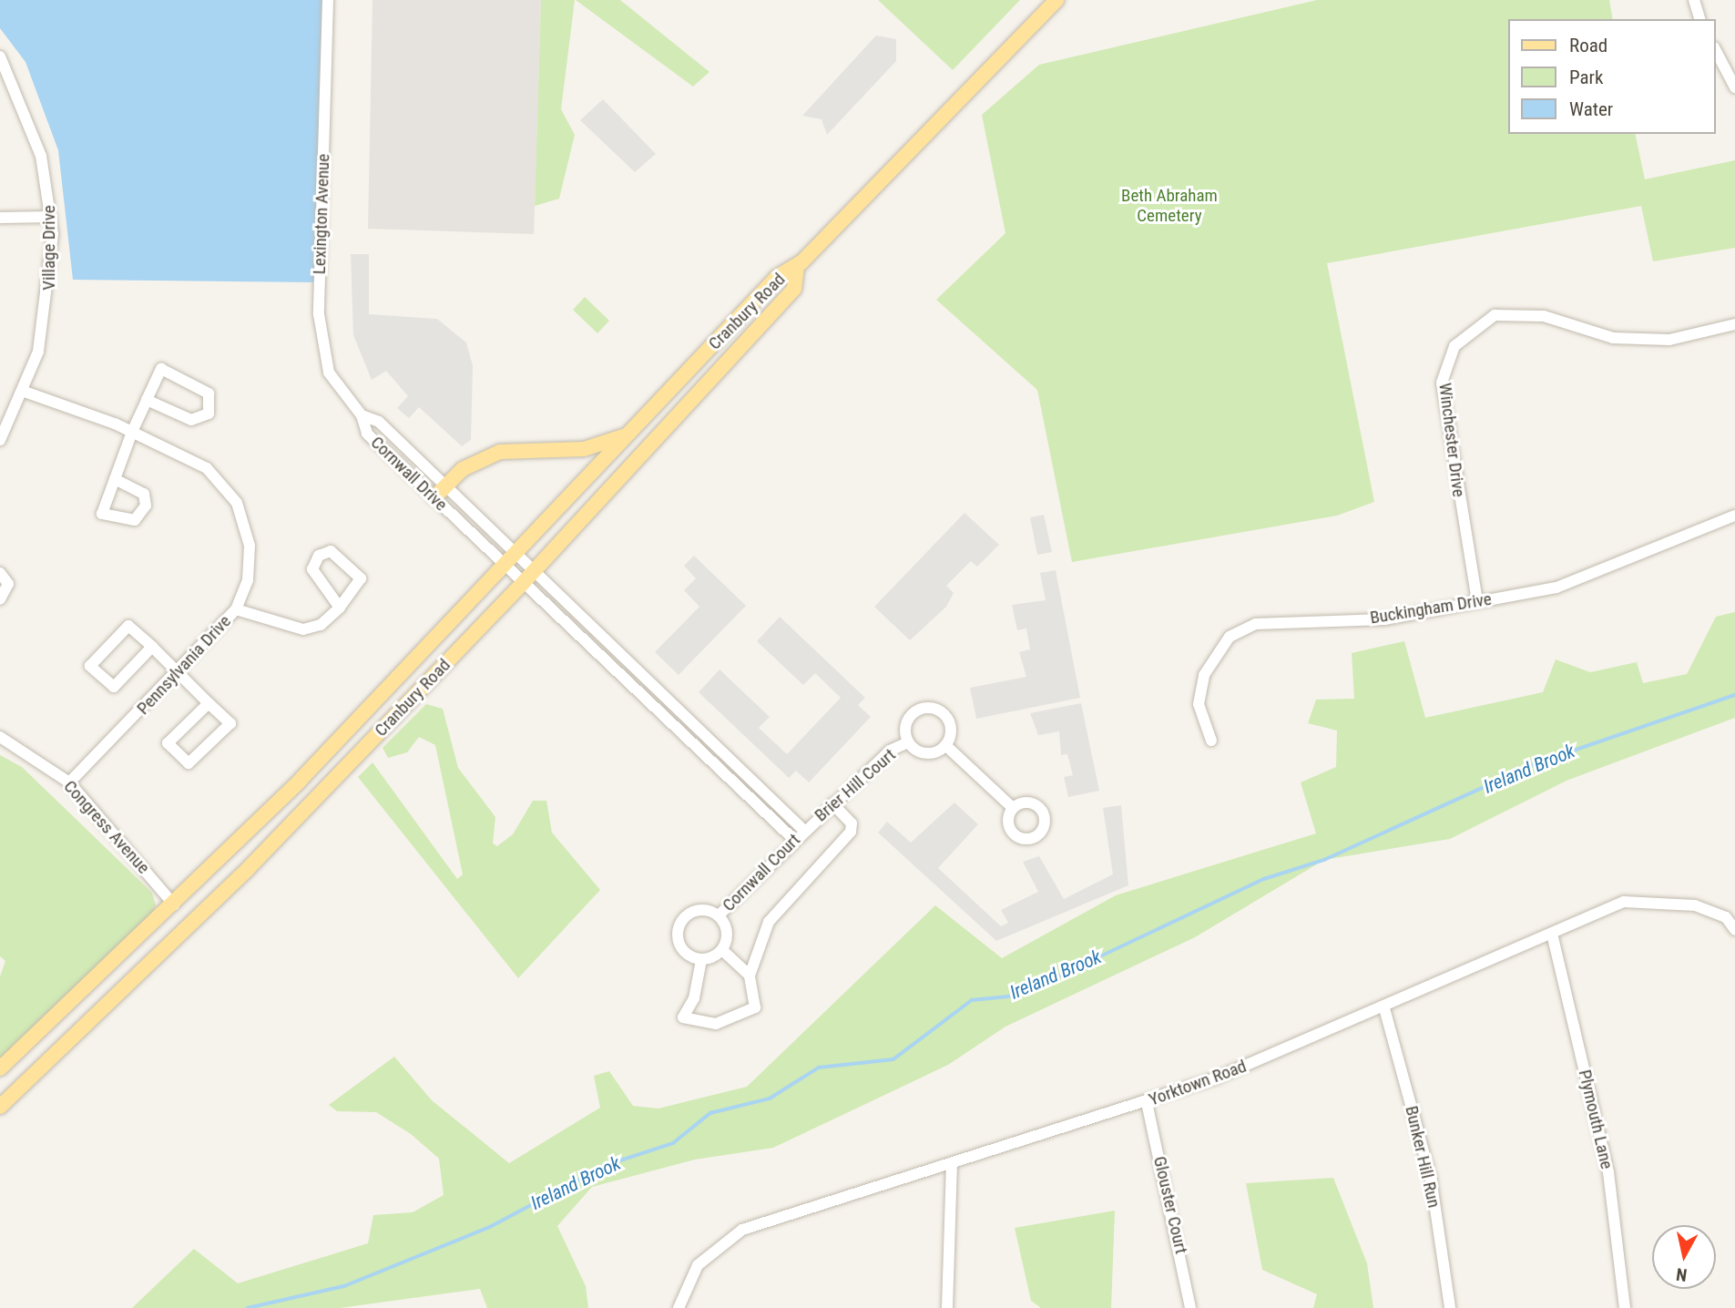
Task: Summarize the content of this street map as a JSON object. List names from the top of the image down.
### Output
{
  "streets": {
    "main road": ["Cranbury Road"],
    "street": [
      "Lexington Avenue",
      "Village Drive",
      "Winchester Drive",
      "Cornwall Drive",
      "Buckingham Drive",
      "Pennsylvania Drive",
      "Brier Hill Court",
      "Congress Avenue",
      "Cornwall Court",
      "Yorktown Road",
      "Plymouth Lane",
      "Bunker Hill Run",
      "Glouster Court"
    ]
  },
  "crossings": [
    ["Lexington Avenue", "Cornwall Drive"],
    ["Village Drive", "Pennsylvania Drive"],
    ["Cranbury Road", "Cornwall Drive"],
    ["Cranbury Road", "Congress Avenue"],
    ["Winchester Drive", "Buckingham Drive"],
    ["Cornwall Drive", "Brier Hill Court"],
    ["Cornwall Drive", "Cornwall Court"],
    ["Pennsylvania Drive", "Congress Avenue"],
    ["Brier Hill Court", "Cornwall Court"],
    ["Yorktown Road", "Plymouth Lane"],
    ["Yorktown Road", "Bunker Hill Run"],
    ["Yorktown Road", "Glouster Court"]
  ],
  "water": ["Ireland Brook"],
  "parks": ["Beth Abraham Cemetery"],
  "legend": ["Road", "Park", "Water"],
  "north": "bottom"
}
